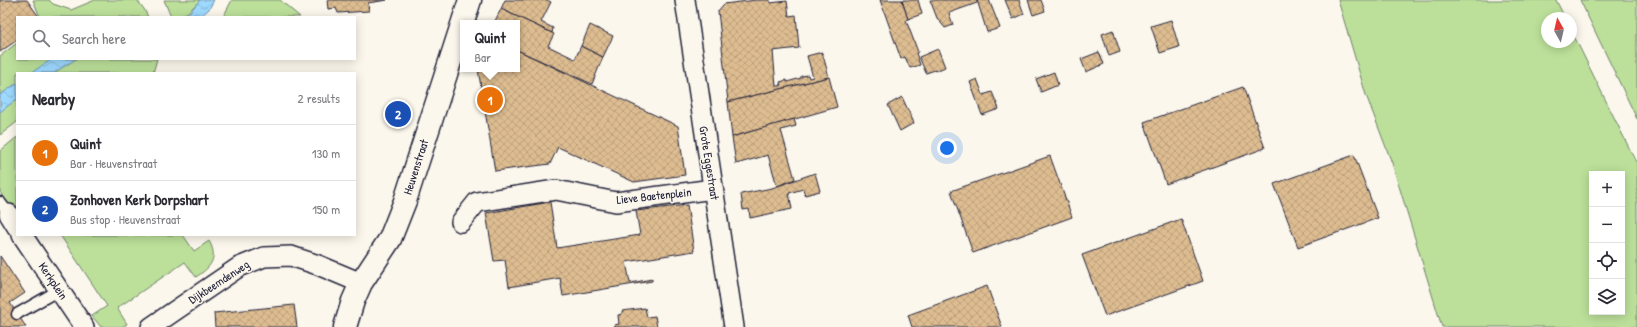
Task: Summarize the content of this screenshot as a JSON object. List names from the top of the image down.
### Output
{
  "streets": {
    "street": [
      "Grote Eggestraat",
      "Heuvenstraat",
      "Lieve Baetenplein",
      "Kerkplein",
      "Dijkbeemdenweg"
    ]
  },
  "crossings": [
    ["Grote Eggestraat", "Lieve Baetenplein"],
    ["Heuvenstraat", "Dijkbeemdenweg"]
  ],
  "north": "top",
  "page": {
    "search": "Search here",
    "popup": ["Quint", "Bar"],
    "heading": ["Nearby", "2 results"],
    "pins": ["1", "2"],
    "list": [
      {
        "mark": "1",
        "name": "Quint",
        "note": "Bar · Heuvenstraat",
        "value": "130 m"
      },
      {
        "mark": "2",
        "name": "Zonhoven Kerk Dorpshart",
        "note": "Bus stop · Heuvenstraat",
        "value": "150 m"
      }
    ],
    "map_buttons": ["+", "−"]
  }
}
